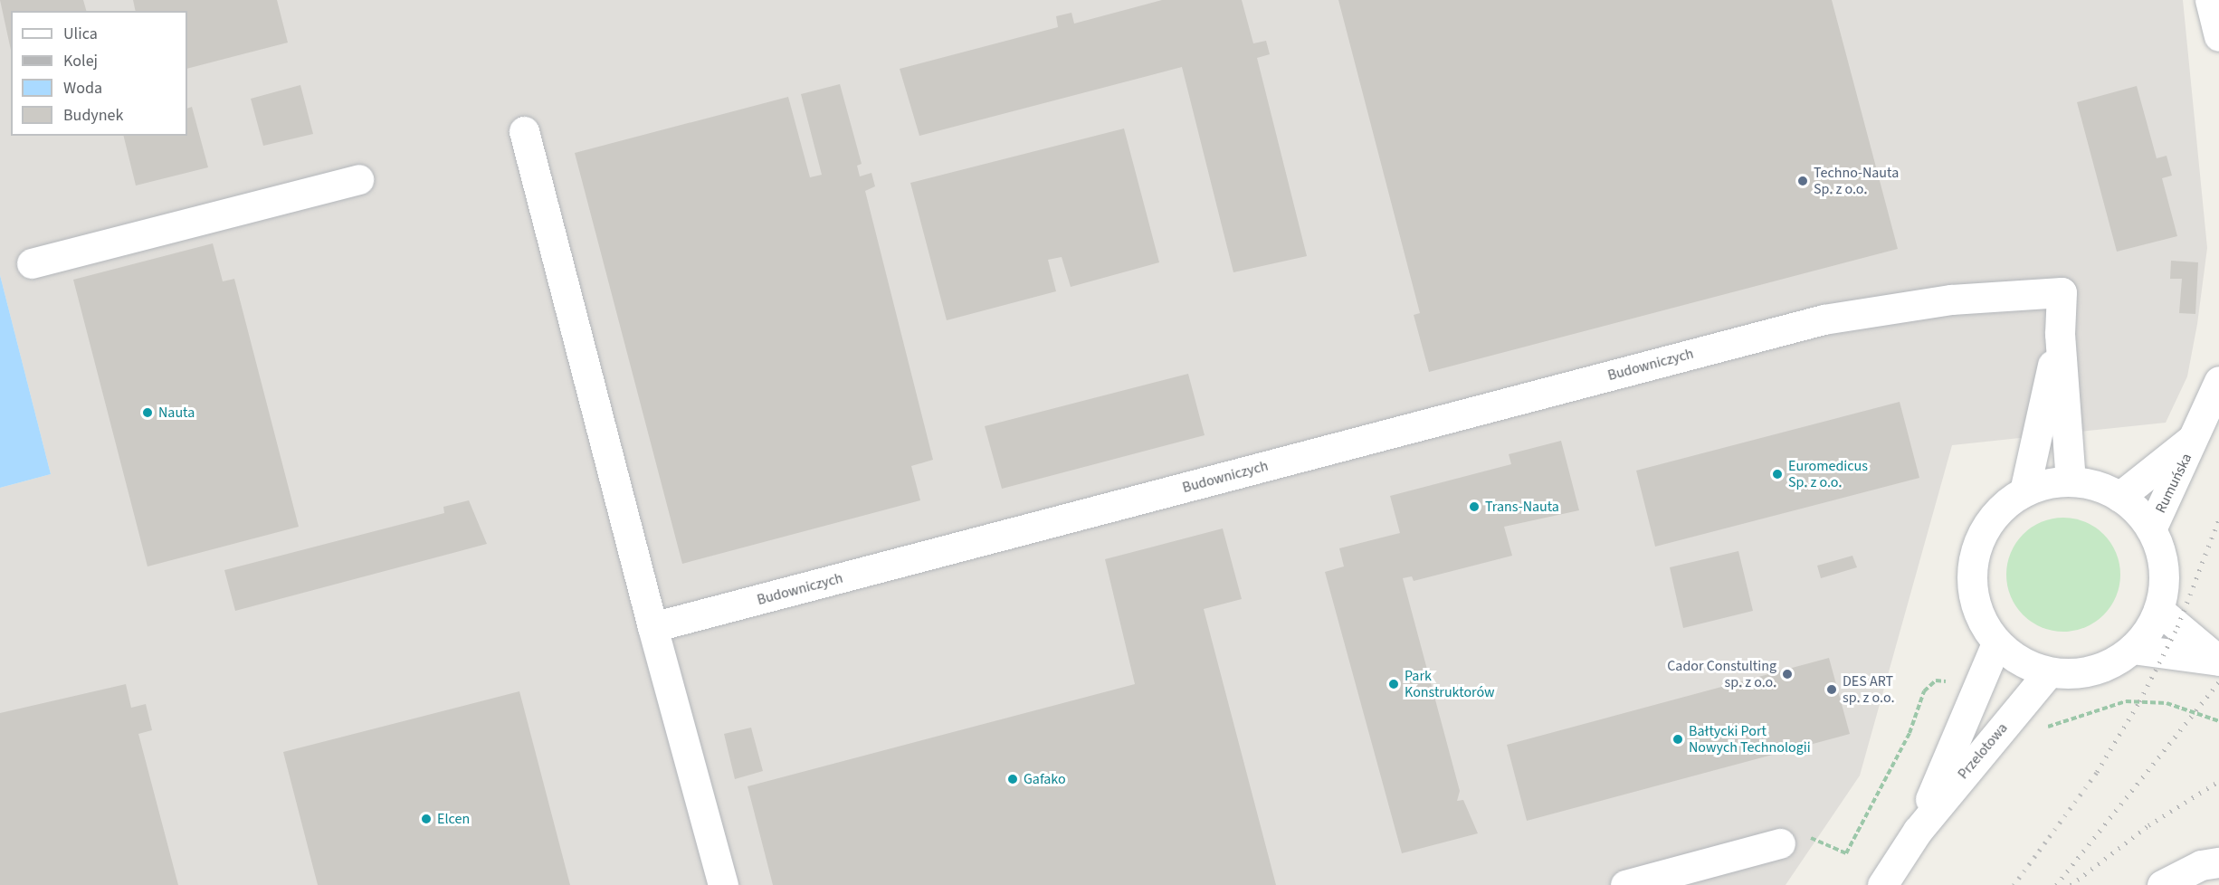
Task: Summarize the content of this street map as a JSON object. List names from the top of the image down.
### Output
{
  "streets": {
    "street": ["Budowniczych", "Rumuńska", "Przelotowa"]
  },
  "crossings": [
    ["Rumuńska", "Przelotowa"]
  ],
  "places": [
    "Techno-Nauta Sp. z o.o.",
    "Nauta",
    "Euromedicus Sp. z o.o.",
    "Trans-Nauta",
    "Cador Constulting sp. z o.o.",
    "Park Konstruktorów",
    "DES ART sp. z o.o.",
    "Bałtycki Port Nowych Technologii",
    "Gafako",
    "Elcen"
  ],
  "legend": [
    "Ulica",
    "Kolej",
    "Woda",
    "Budynek"
  ]
}
